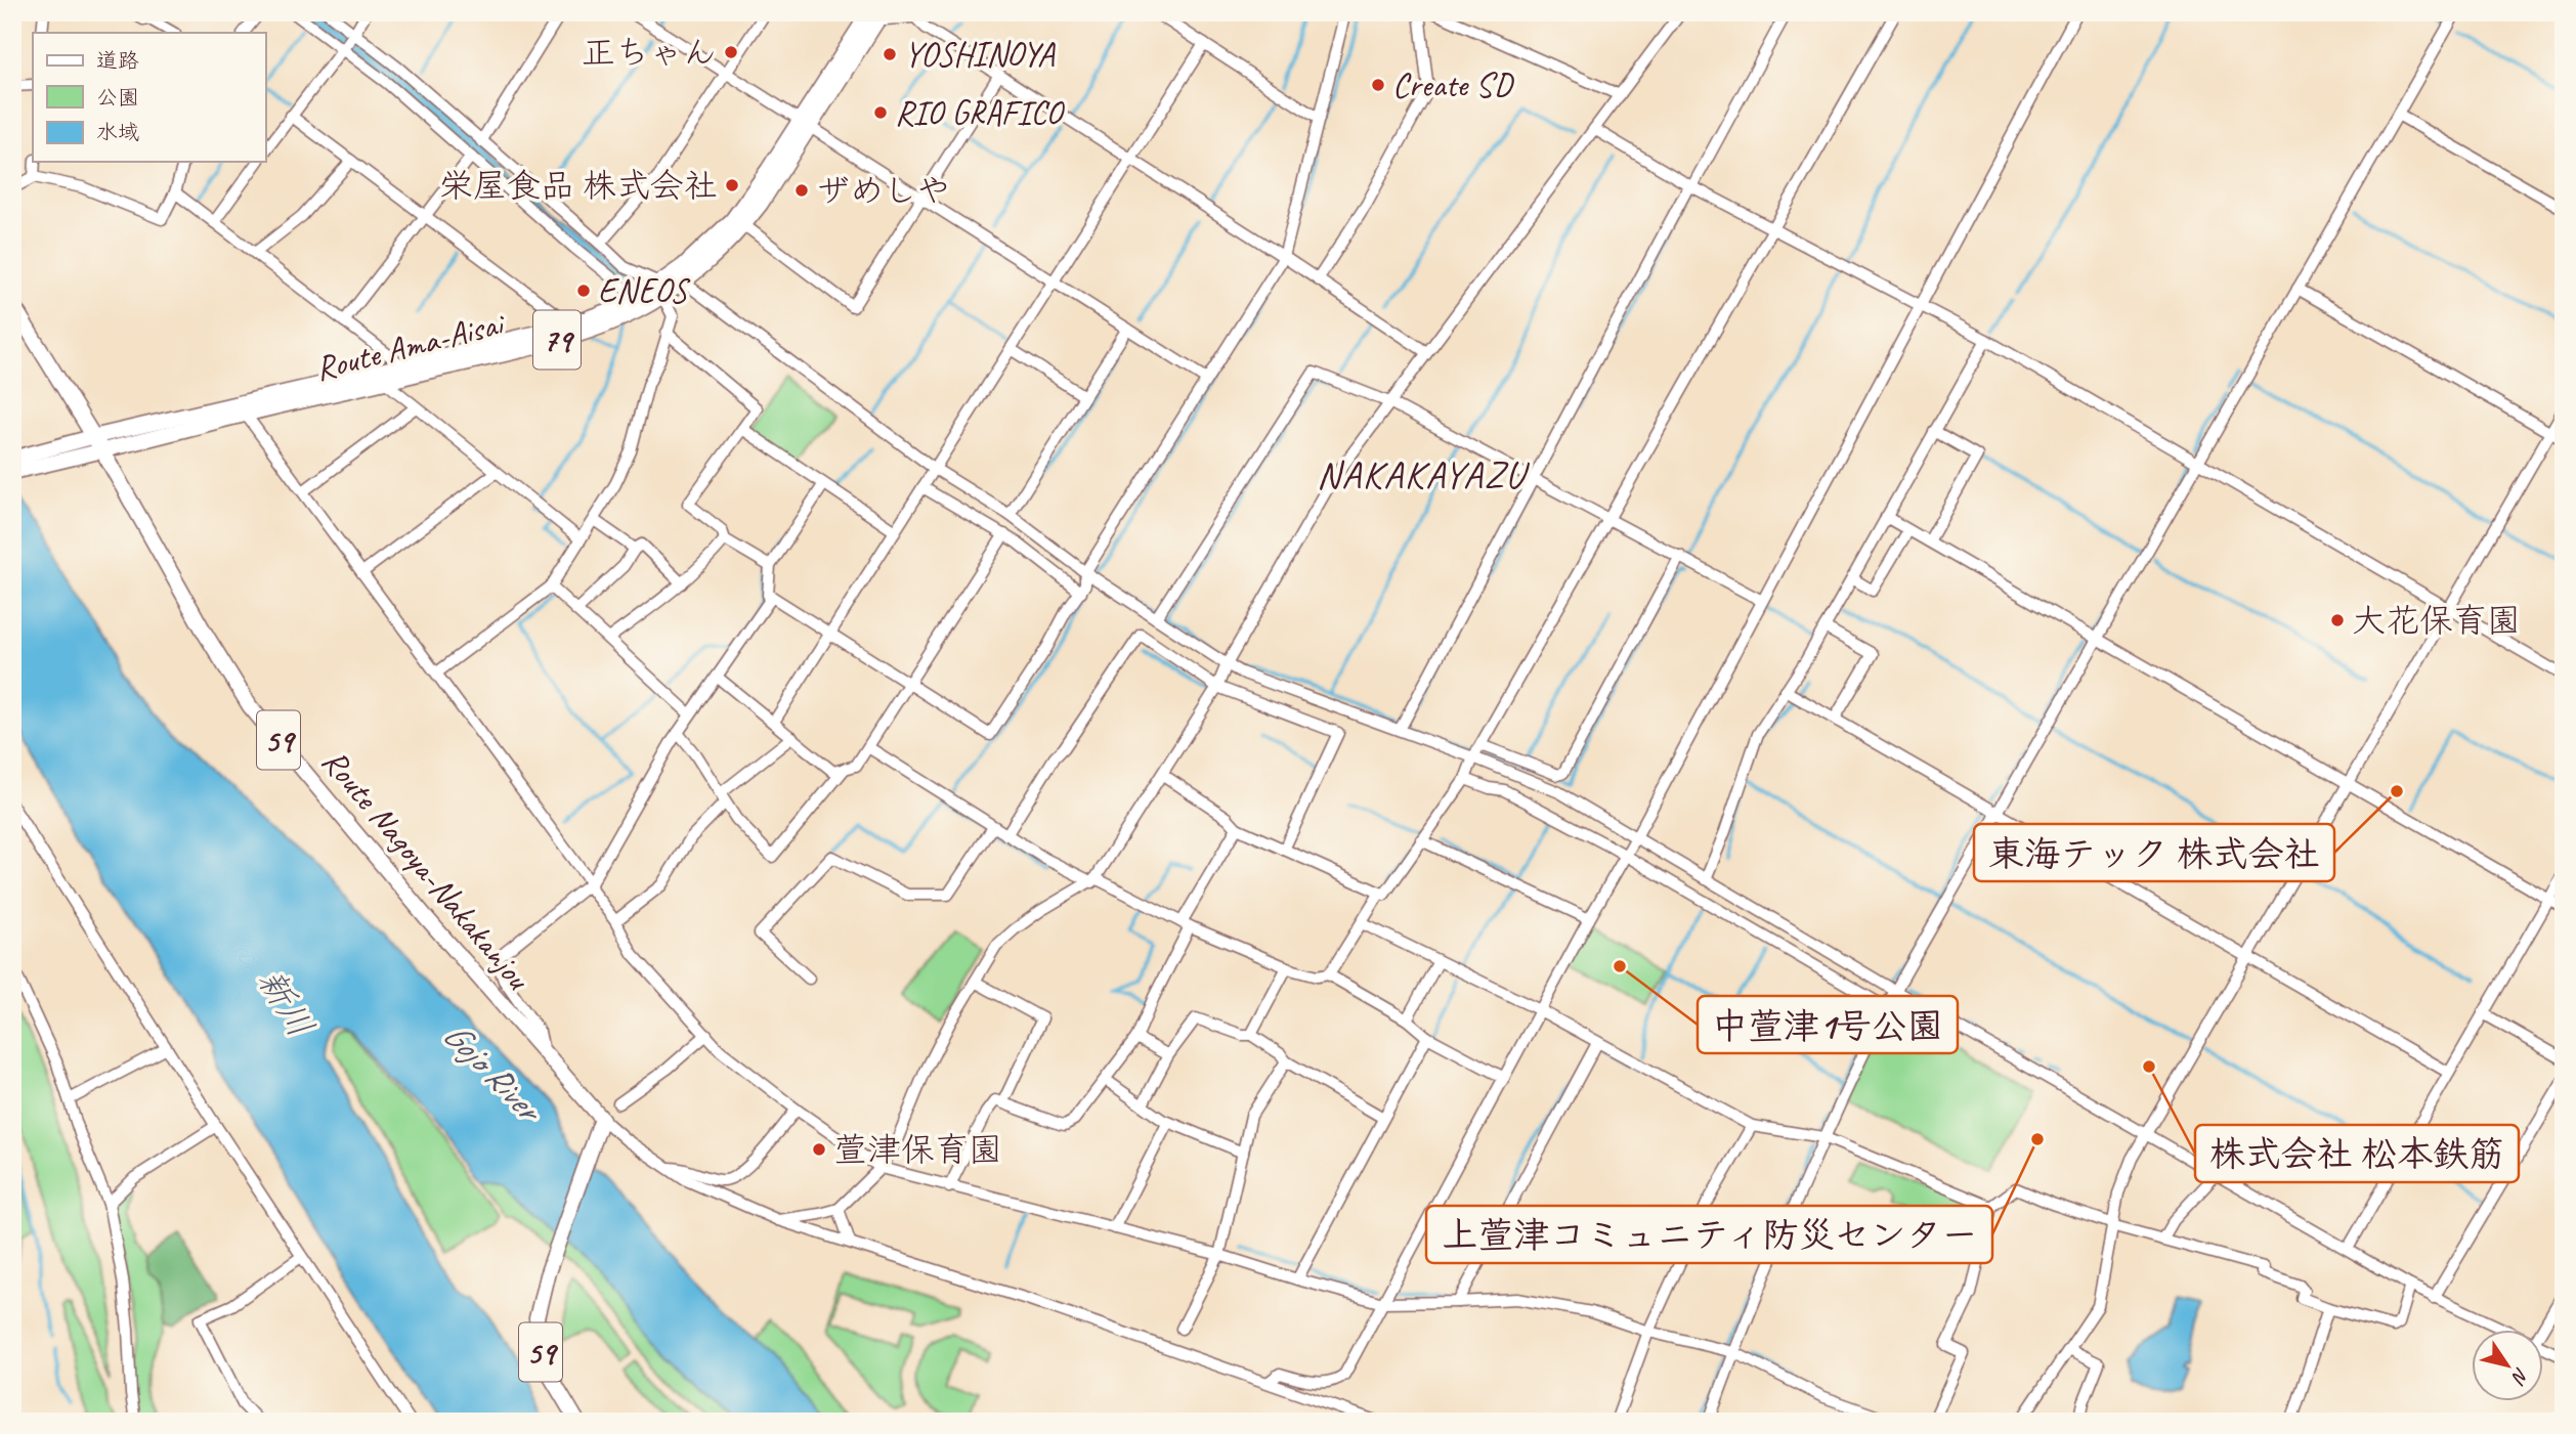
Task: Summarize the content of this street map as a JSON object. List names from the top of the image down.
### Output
{
  "streets": {
    "main road": [
      "79",
      "Route Ama-Aisai",
      "59",
      "Route Nagoya-Nakakanjou"
    ]
  },
  "crossings": [
    ["Route Ama-Aisai", "Route Nagoya-Nakakanjou"],
    ["59", "Route Nagoya-Nakakanjou"]
  ],
  "districts": ["NAKAKAYAZU"],
  "water": ["新川", "Gojo River"],
  "places": [
    "正ちゃん",
    "YOSHINOYA",
    "Create SD",
    "RIO GRAFICO",
    "栄屋食品 株式会社",
    "ザめしや",
    "ENEOS",
    "大花保育園",
    "東海テック 株式会社",
    "中萱津1号公園",
    "株式会社 松本鉄筋",
    "上萱津コミュニティ防災センター",
    "萱津保育園"
  ],
  "legend": ["道路", "公園", "水域"],
  "north": "bottom right"
}
